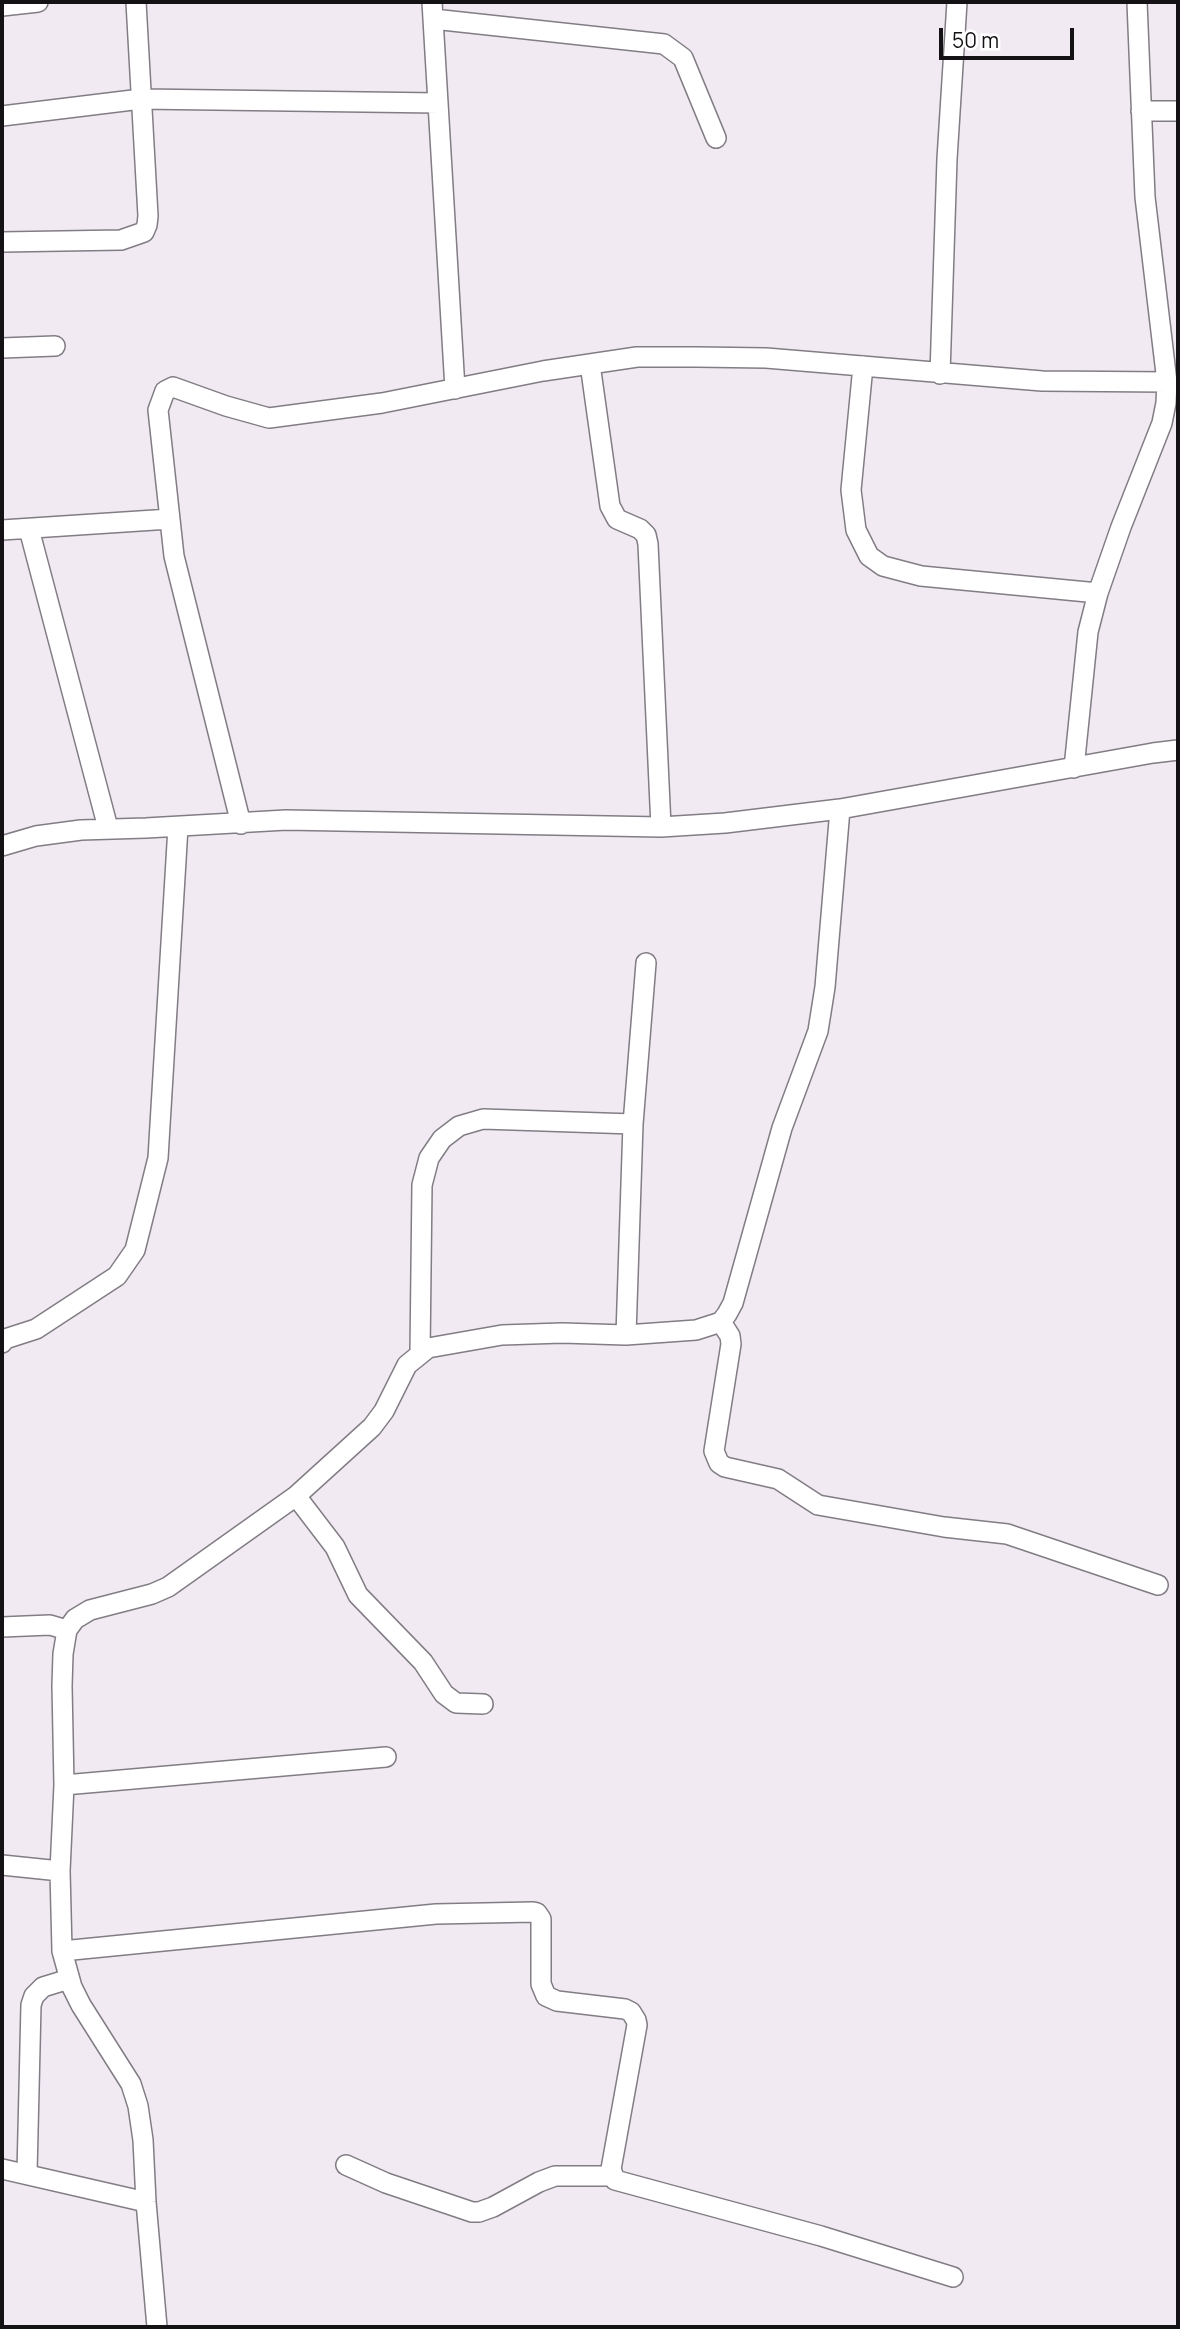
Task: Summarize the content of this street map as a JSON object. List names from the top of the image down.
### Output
{
  "scale_bar": "50 m"
}
